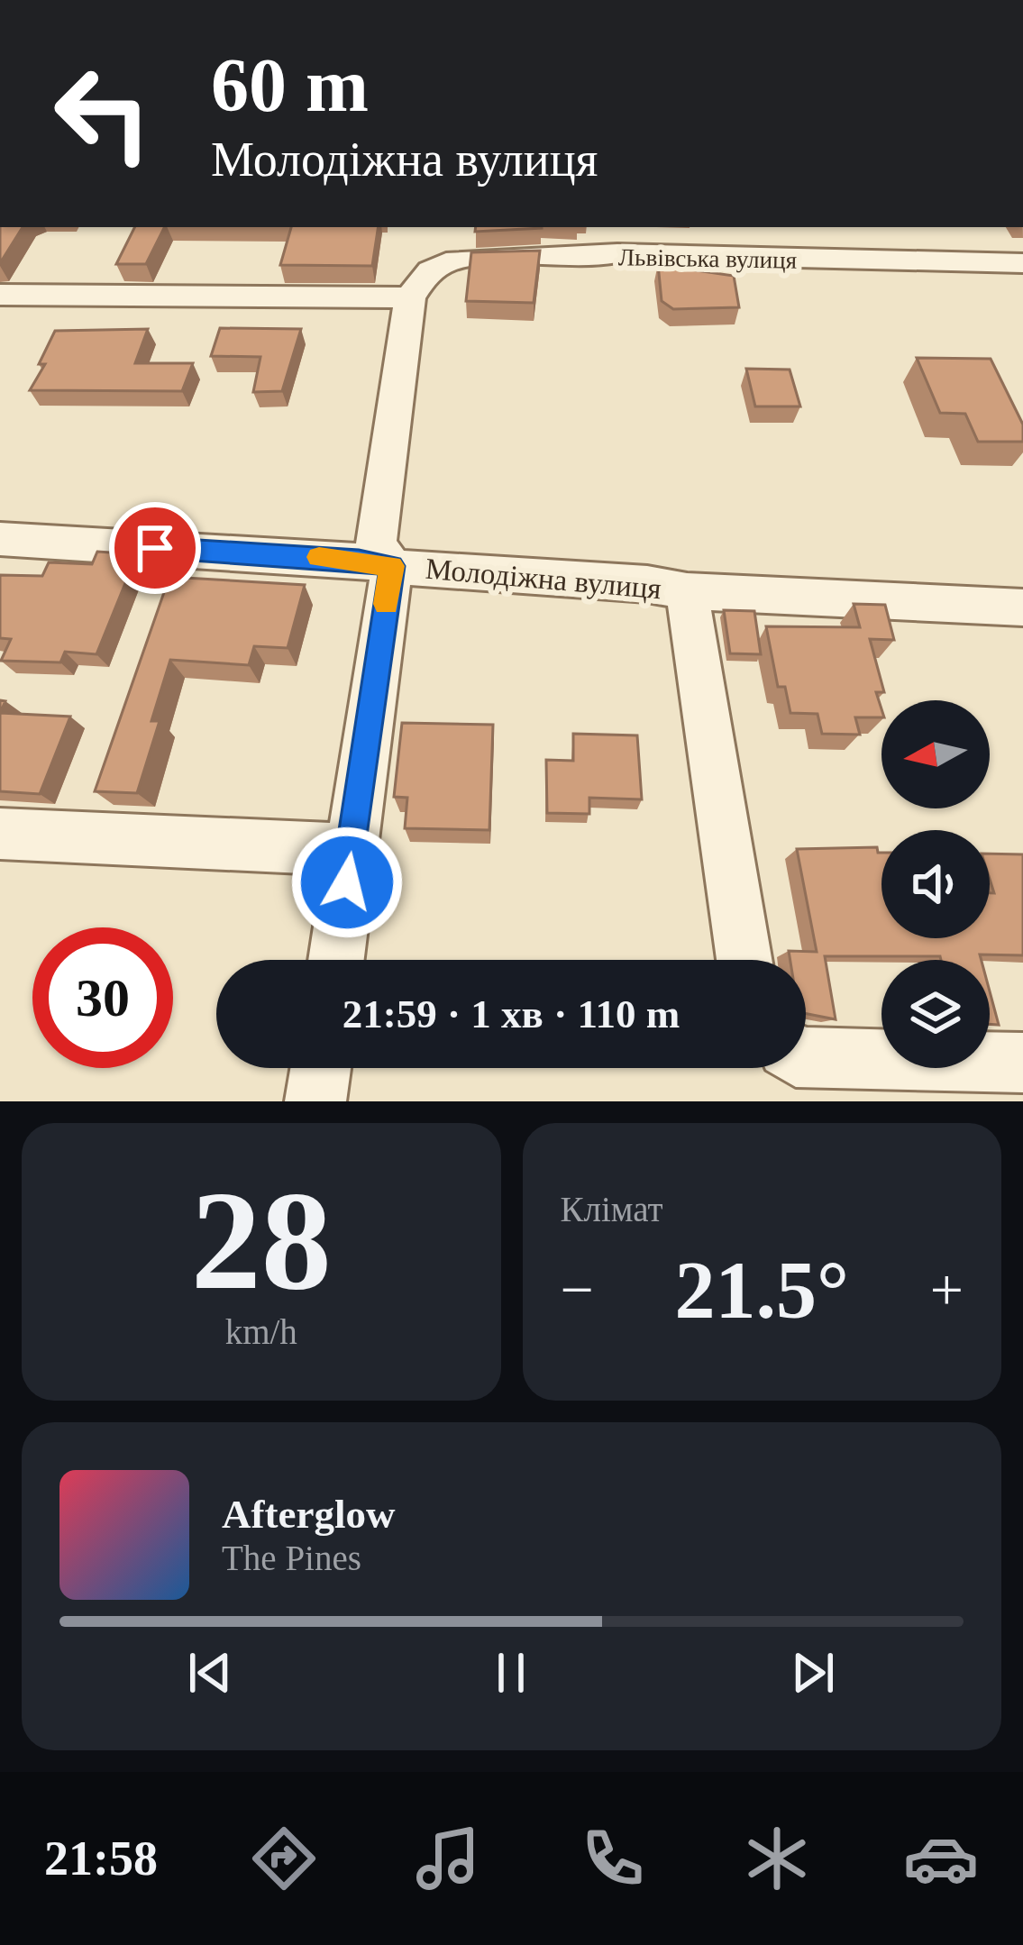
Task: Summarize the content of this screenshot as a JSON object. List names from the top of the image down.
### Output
{
  "streets": {
    "street": ["Львівська вулиця", "Молодіжна вулиця"]
  },
  "north": "left",
  "page": {
    "turn": ["60 m", "Молодіжна вулиця"],
    "limit": "30",
    "trip": "21:59 · 1 хв · 110 m",
    "tile": [
      ["28", "km/h"],
      "Клімат"
    ],
    "heat": ["−", "21.5°", "+"],
    "song": ["Afterglow", "The Pines"],
    "tabs": "21:58"
  }
}
